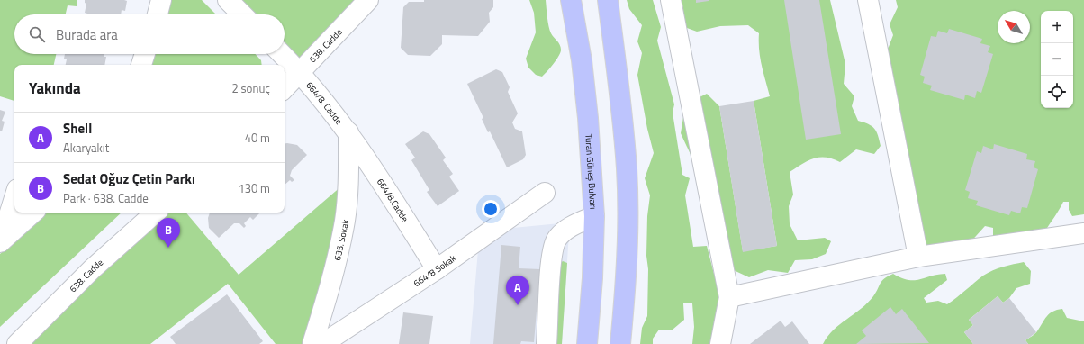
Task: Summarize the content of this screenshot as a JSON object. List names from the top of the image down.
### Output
{
  "streets": {
    "main road": ["Turan Güneş Bulvarı"],
    "street": [
      "638. Cadde",
      "664/8. Cadde",
      "664/8.Cadde",
      "635. Sokak",
      "664/8 Sokak"
    ]
  },
  "crossings": [
    ["638. Cadde", "664/8. Cadde"],
    ["664/8. Cadde", "664/8.Cadde"],
    ["664/8. Cadde", "635. Sokak"],
    ["664/8.Cadde", "635. Sokak"],
    ["664/8.Cadde", "664/8 Sokak"]
  ],
  "north": "top left",
  "page": {
    "map_buttons": ["+", "−"],
    "search": "Burada ara",
    "heading": ["Yakında", "2 sonuç"],
    "list": [
      {
        "mark": "A",
        "name": "Shell",
        "note": "Akaryakıt",
        "value": "40 m"
      },
      {
        "mark": "B",
        "name": "Sedat Oğuz Çetin Parkı",
        "note": "Park · 638. Cadde",
        "value": "130 m"
      }
    ],
    "pins": ["B", "A"]
  }
}
